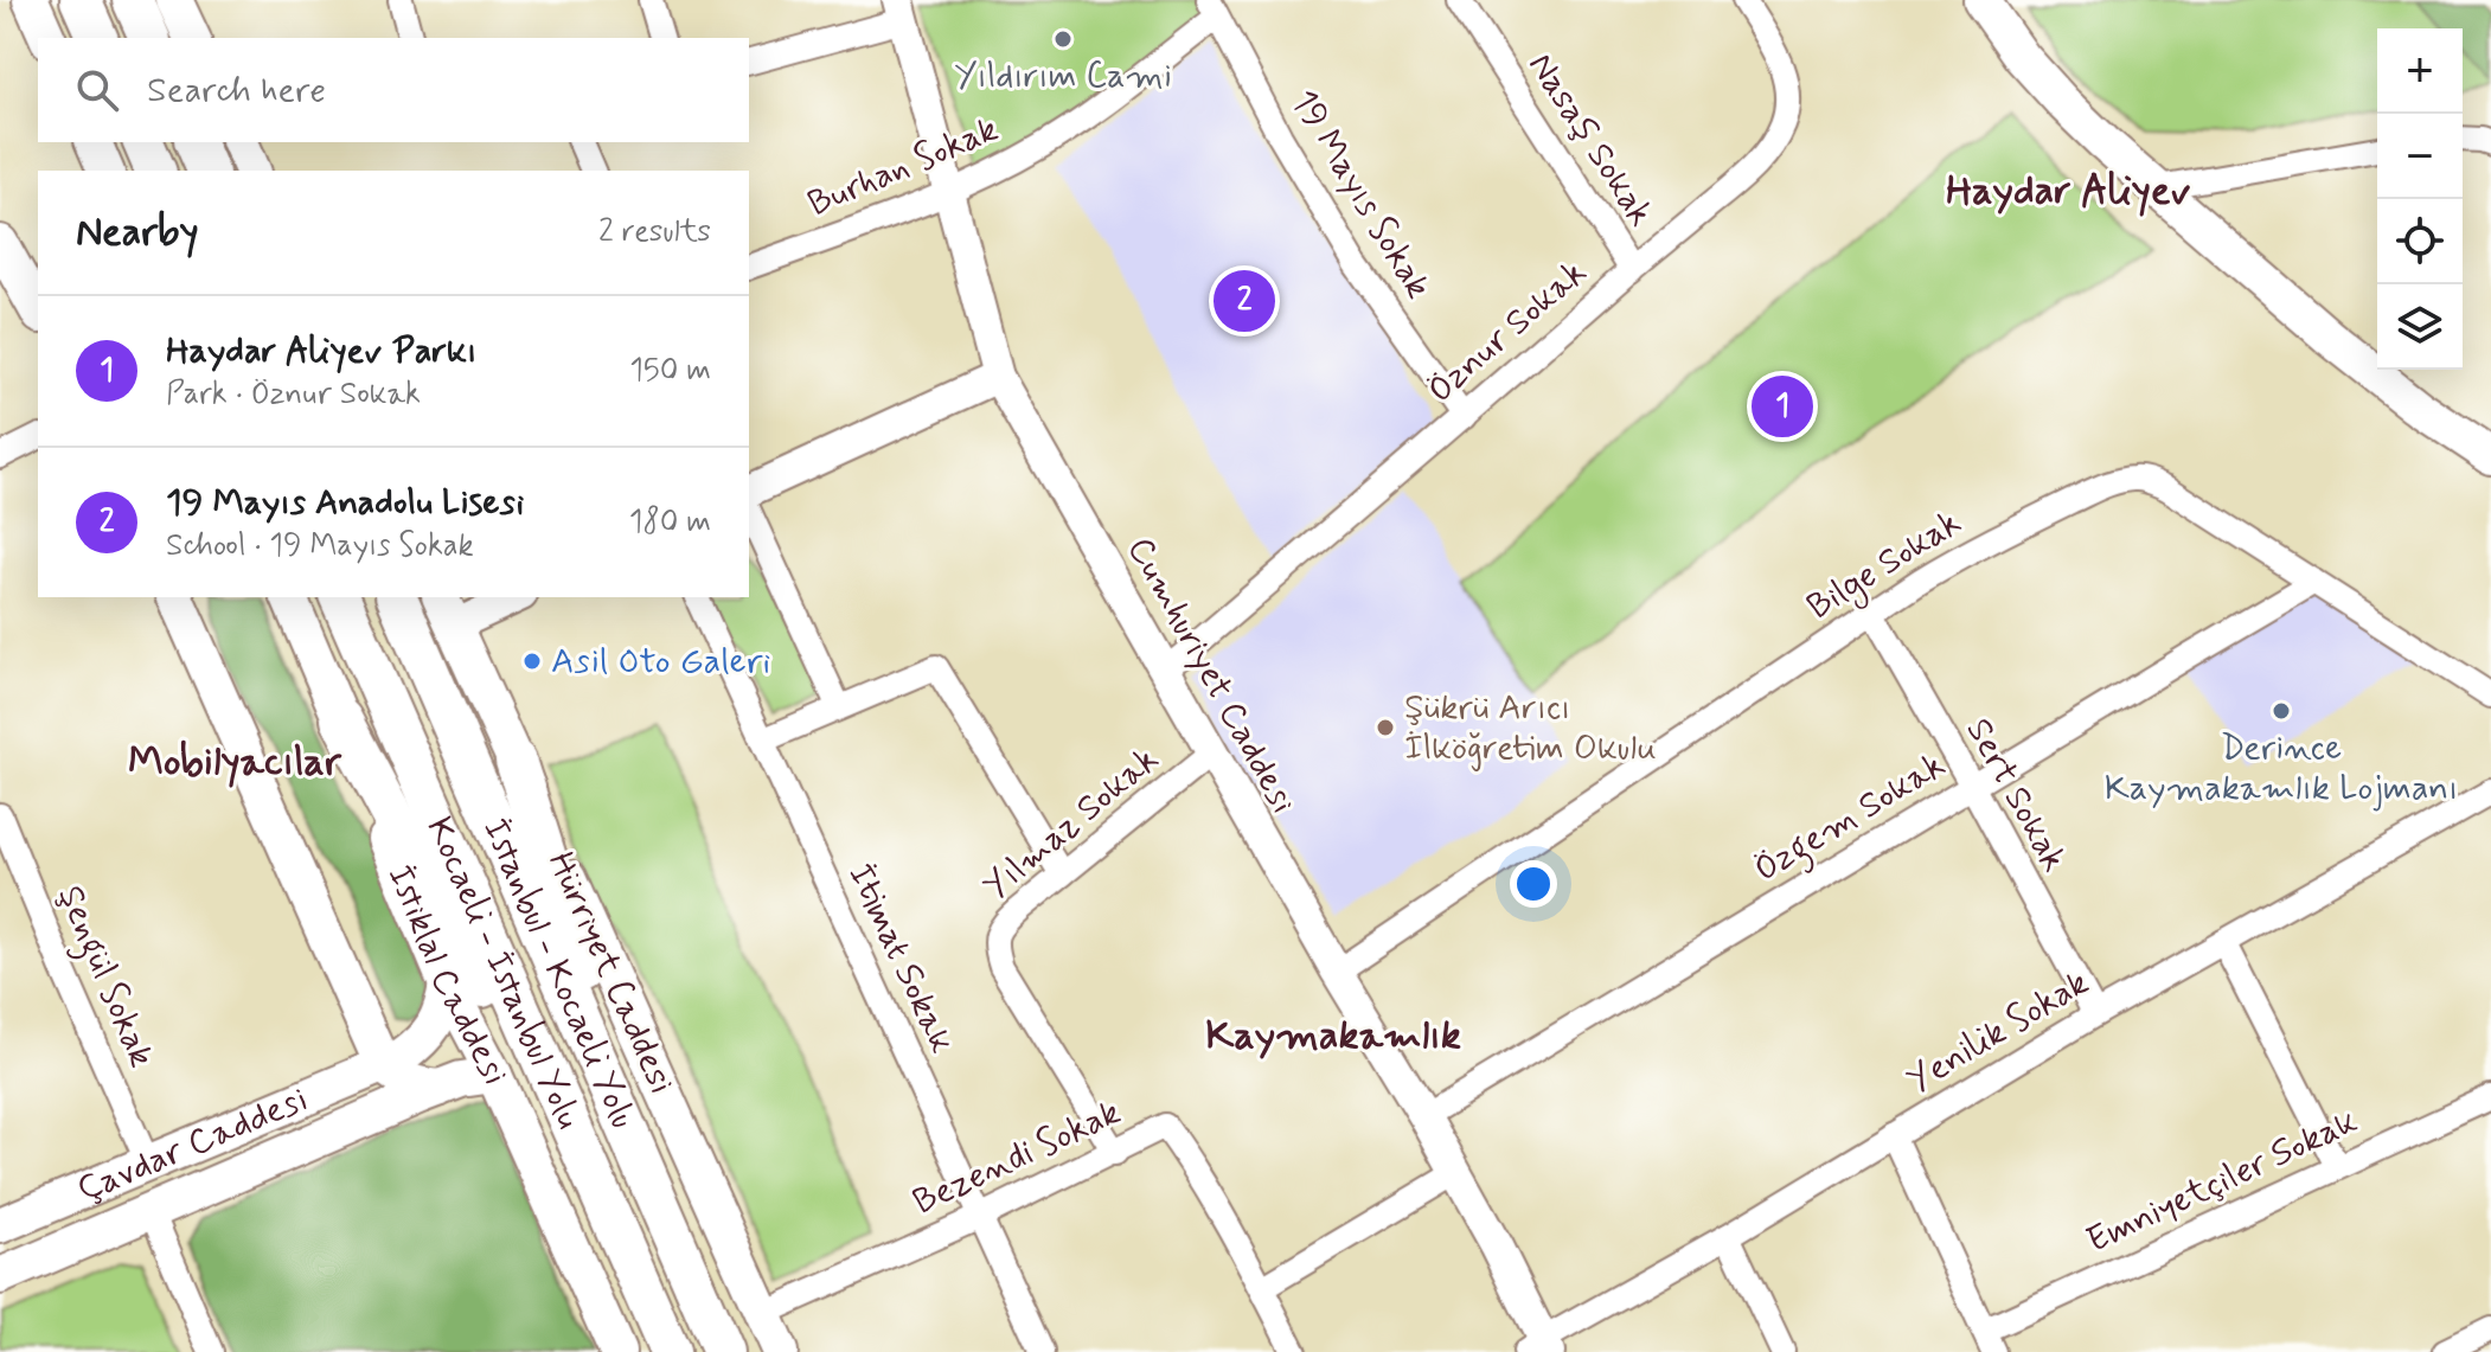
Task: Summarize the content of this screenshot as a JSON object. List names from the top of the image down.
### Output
{
  "streets": {
    "highway": ["İstanbul - Kocaeli Yolu", "Kocaeli - İstanbul Yolu"],
    "main road": ["Hürriyet Caddesi", "İstiklal Caddesi", "Çavdar Caddesi"],
    "street": [
      "Nasaş Sokak",
      "Burhan Sokak",
      "19 Mayıs Sokak",
      "Öznur Sokak",
      "Bilge Sokak",
      "Cumhuriyet Caddesi",
      "Sert Sokak",
      "Özgem Sokak",
      "Yılmaz Sokak",
      "İtimat Sokak",
      "Şengül Sokak",
      "Yenilik Sokak",
      "Bezendi Sokak",
      "Emniyetçiler Sokak"
    ]
  },
  "crossings": [
    ["Nasaş Sokak", "Öznur Sokak"],
    ["Burhan Sokak", "19 Mayıs Sokak"],
    ["Burhan Sokak", "Cumhuriyet Caddesi"],
    ["19 Mayıs Sokak", "Öznur Sokak"],
    ["Öznur Sokak", "Cumhuriyet Caddesi"],
    ["Bilge Sokak", "Cumhuriyet Caddesi"],
    ["Bilge Sokak", "Sert Sokak"],
    ["Bilge Sokak", "Özgem Sokak"],
    ["Cumhuriyet Caddesi", "Özgem Sokak"],
    ["Cumhuriyet Caddesi", "Yılmaz Sokak"],
    ["Cumhuriyet Caddesi", "Yenilik Sokak"],
    ["Sert Sokak", "Özgem Sokak"],
    ["Sert Sokak", "Yenilik Sokak"],
    ["Yılmaz Sokak", "Bezendi Sokak"],
    ["İtimat Sokak", "Bezendi Sokak"],
    ["Hürriyet Caddesi", "Bezendi Sokak"],
    ["İstiklal Caddesi", "Çavdar Caddesi"],
    ["Şengül Sokak", "Çavdar Caddesi"]
  ],
  "districts": ["Haydar Aliyev", "Mobilyacılar", "Kaymakamlık"],
  "places": [
    "Yıldırım Cami",
    "Asil Oto Galeri",
    "Derince Kaymakamlık Lojmanı",
    "Şükrü Arıcı İlköğretim Okulu"
  ],
  "page": {
    "map_buttons": ["+", "−"],
    "search": "Search here",
    "heading": ["Nearby", "2 results"],
    "pins": ["2", "1"],
    "list": [
      {
        "mark": "1",
        "name": "Haydar Aliyev Parkı",
        "note": "Park · Öznur Sokak",
        "value": "150 m"
      },
      {
        "mark": "2",
        "name": "19 Mayıs Anadolu Lisesi",
        "note": "School · 19 Mayıs Sokak",
        "value": "180 m"
      }
    ]
  }
}
